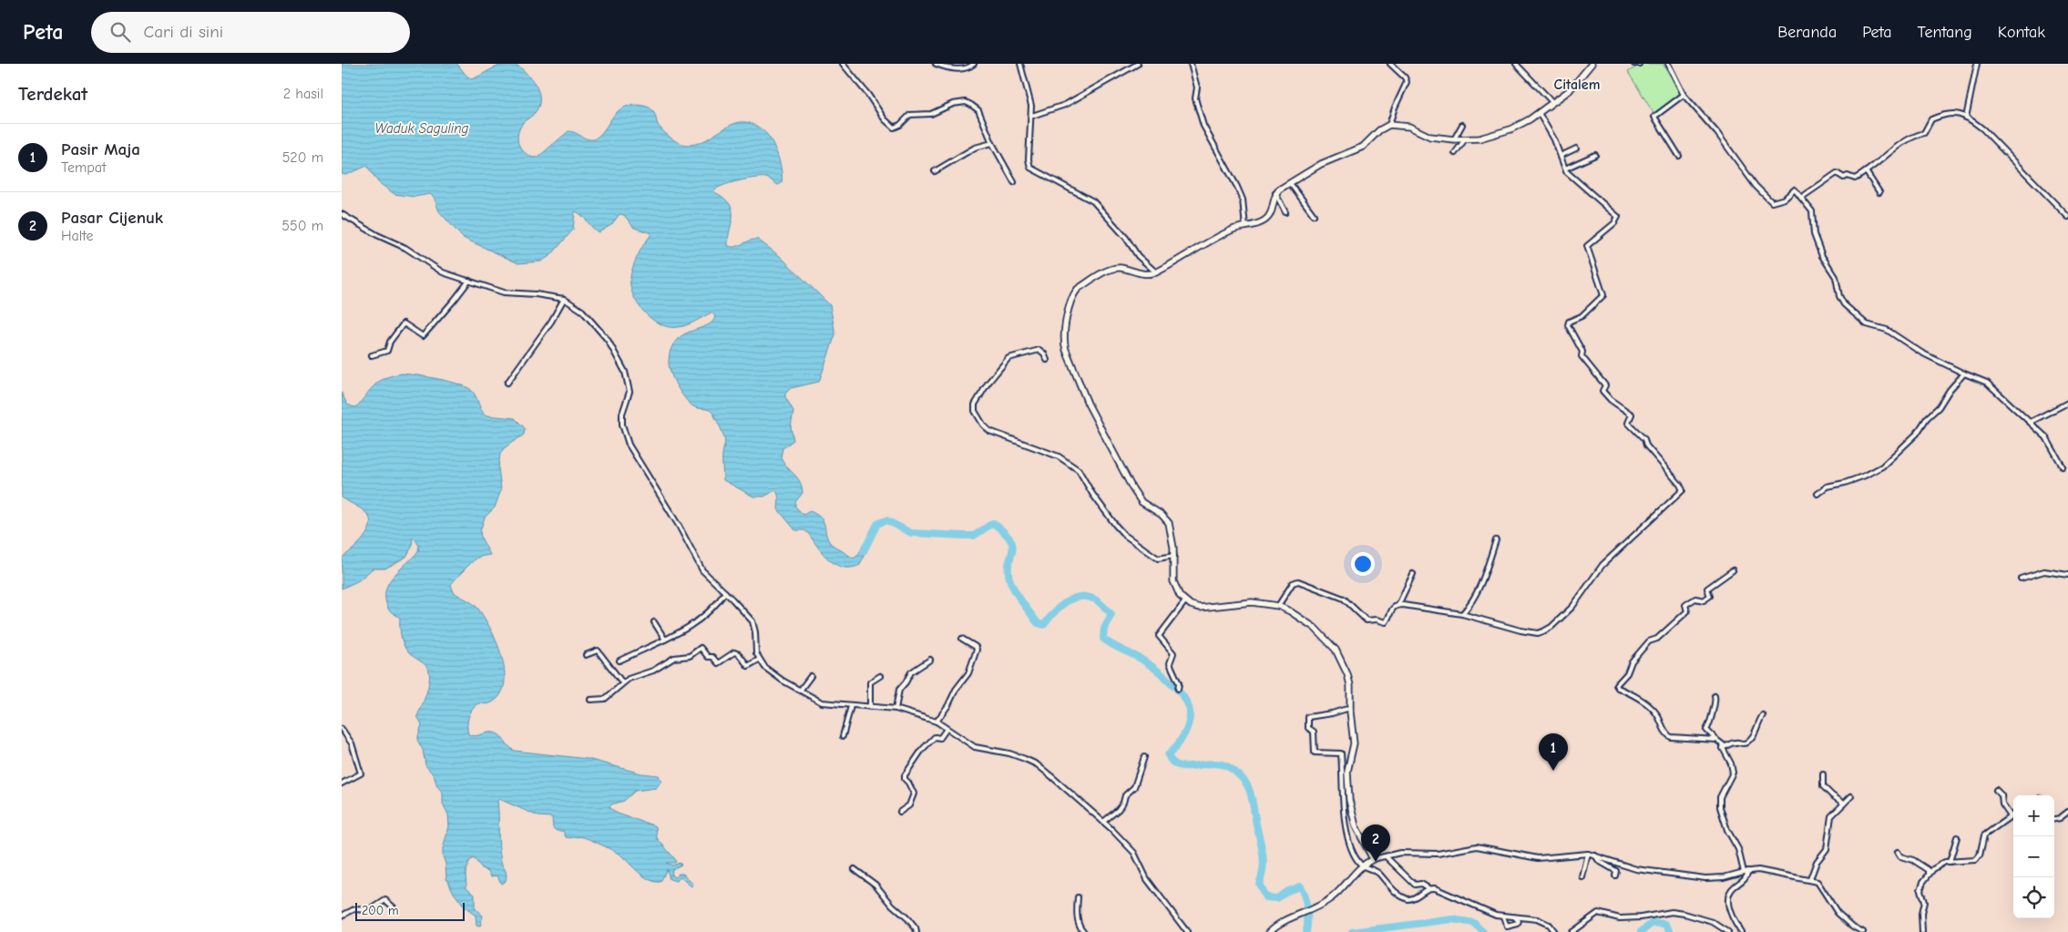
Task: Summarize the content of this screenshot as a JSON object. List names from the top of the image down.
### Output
{
  "districts": ["Citalem"],
  "water": ["Waduk Saguling"],
  "scale_bar": "200 m",
  "page": {
    "header": "Peta",
    "search": "Cari di sini",
    "nav": [
      "Beranda",
      "Peta",
      "Tentang",
      "Kontak"
    ],
    "heading": ["Terdekat", "2 hasil"],
    "list": [
      {
        "mark": "1",
        "name": "Pasir Maja",
        "note": "Tempat",
        "value": "520 m"
      },
      {
        "mark": "2",
        "name": "Pasar Cijenuk",
        "note": "Halte",
        "value": "550 m"
      }
    ],
    "pins": ["1", "2"],
    "map_buttons": ["+", "−"],
    "scale": "200 m"
  }
}
